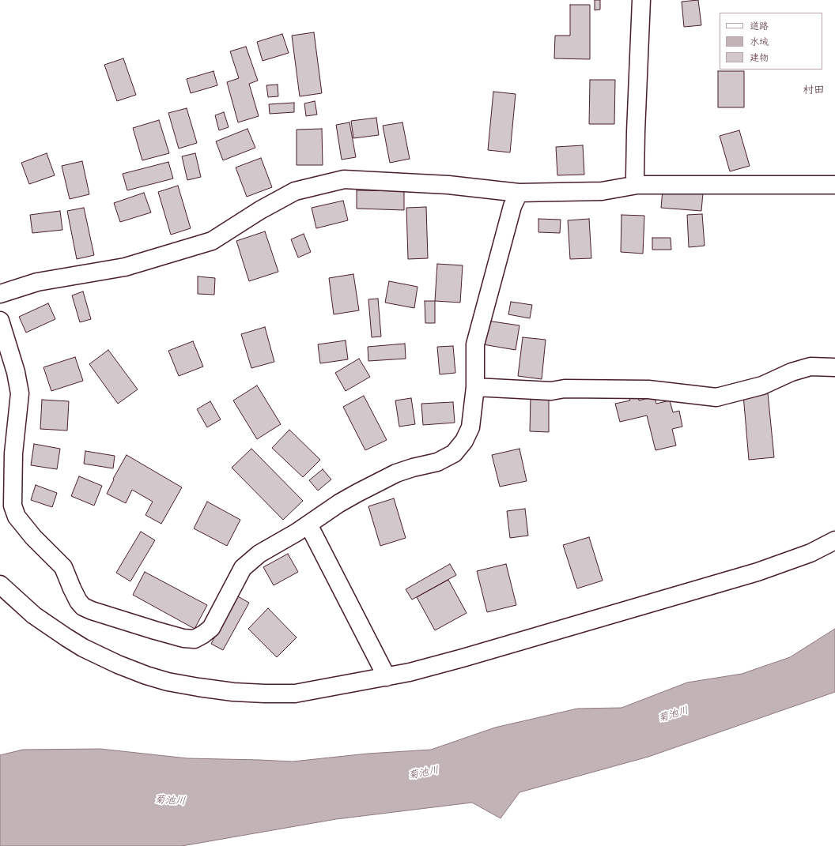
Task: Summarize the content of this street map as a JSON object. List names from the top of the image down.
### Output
{
  "districts": ["村田"],
  "water": ["菊池川"],
  "legend": ["道路", "水域", "建物"]
}
